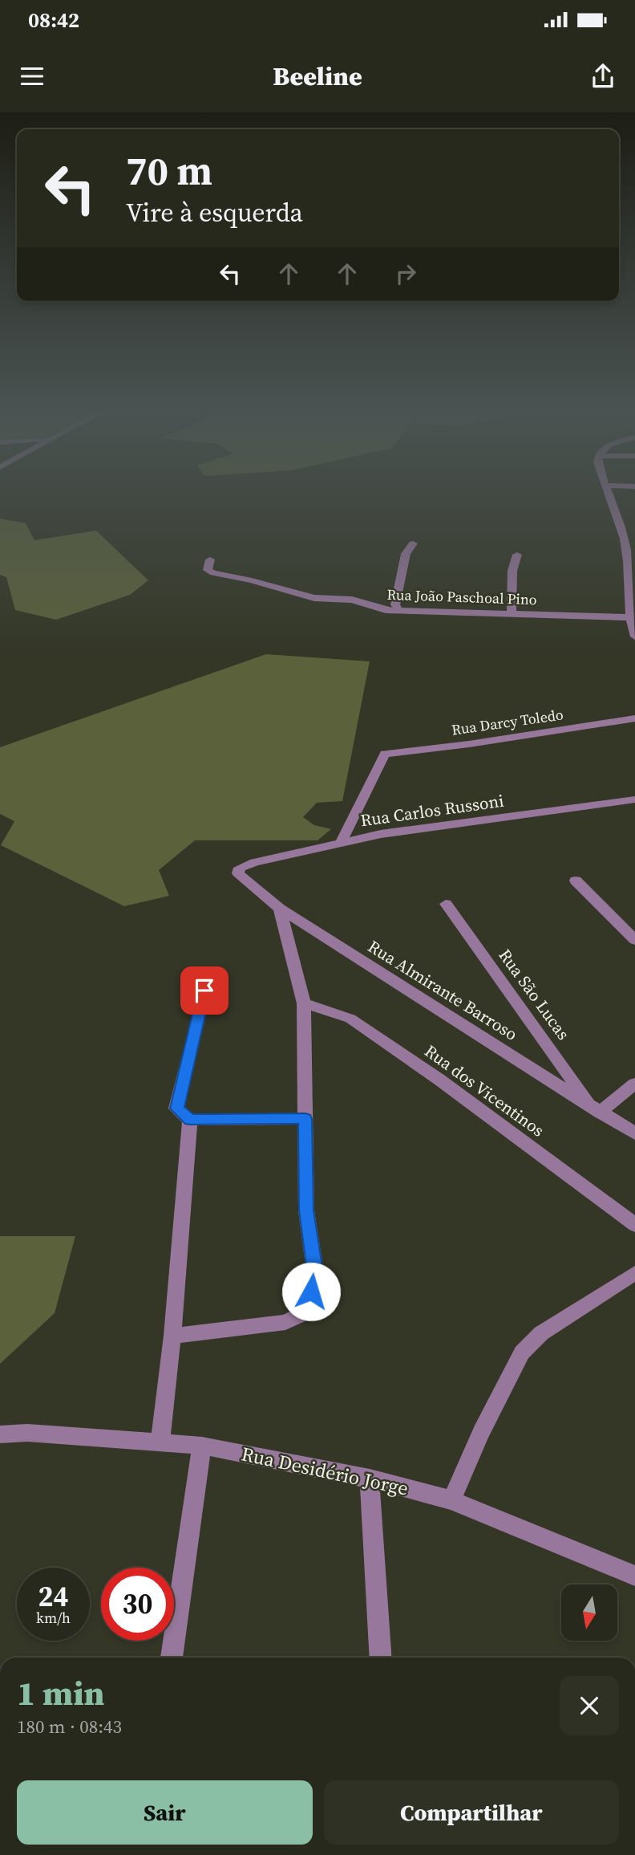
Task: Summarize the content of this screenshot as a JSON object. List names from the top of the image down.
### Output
{
  "streets": {
    "street": [
      "Rua João Paschoal Pino",
      "Rua Darcy Toledo",
      "Rua Carlos Russoni",
      "Rua Almirante Barroso",
      "Rua São Lucas",
      "Rua dos Vicentinos",
      "Rua Desidério Jorge"
    ]
  },
  "crossings": [
    ["Rua Darcy Toledo", "Rua Carlos Russoni"],
    ["Rua Carlos Russoni", "Rua Almirante Barroso"],
    ["Rua Almirante Barroso", "Rua São Lucas"]
  ],
  "north": "bottom",
  "page": {
    "status": "08:42",
    "header": "Beeline",
    "turn": ["70 m", "Vire à esquerda"],
    "speed": "24 km/h",
    "limit": "30",
    "heading": ["1 min", "180 m · 08:43"],
    "buttons": ["Sair", "Compartilhar"]
  }
}
